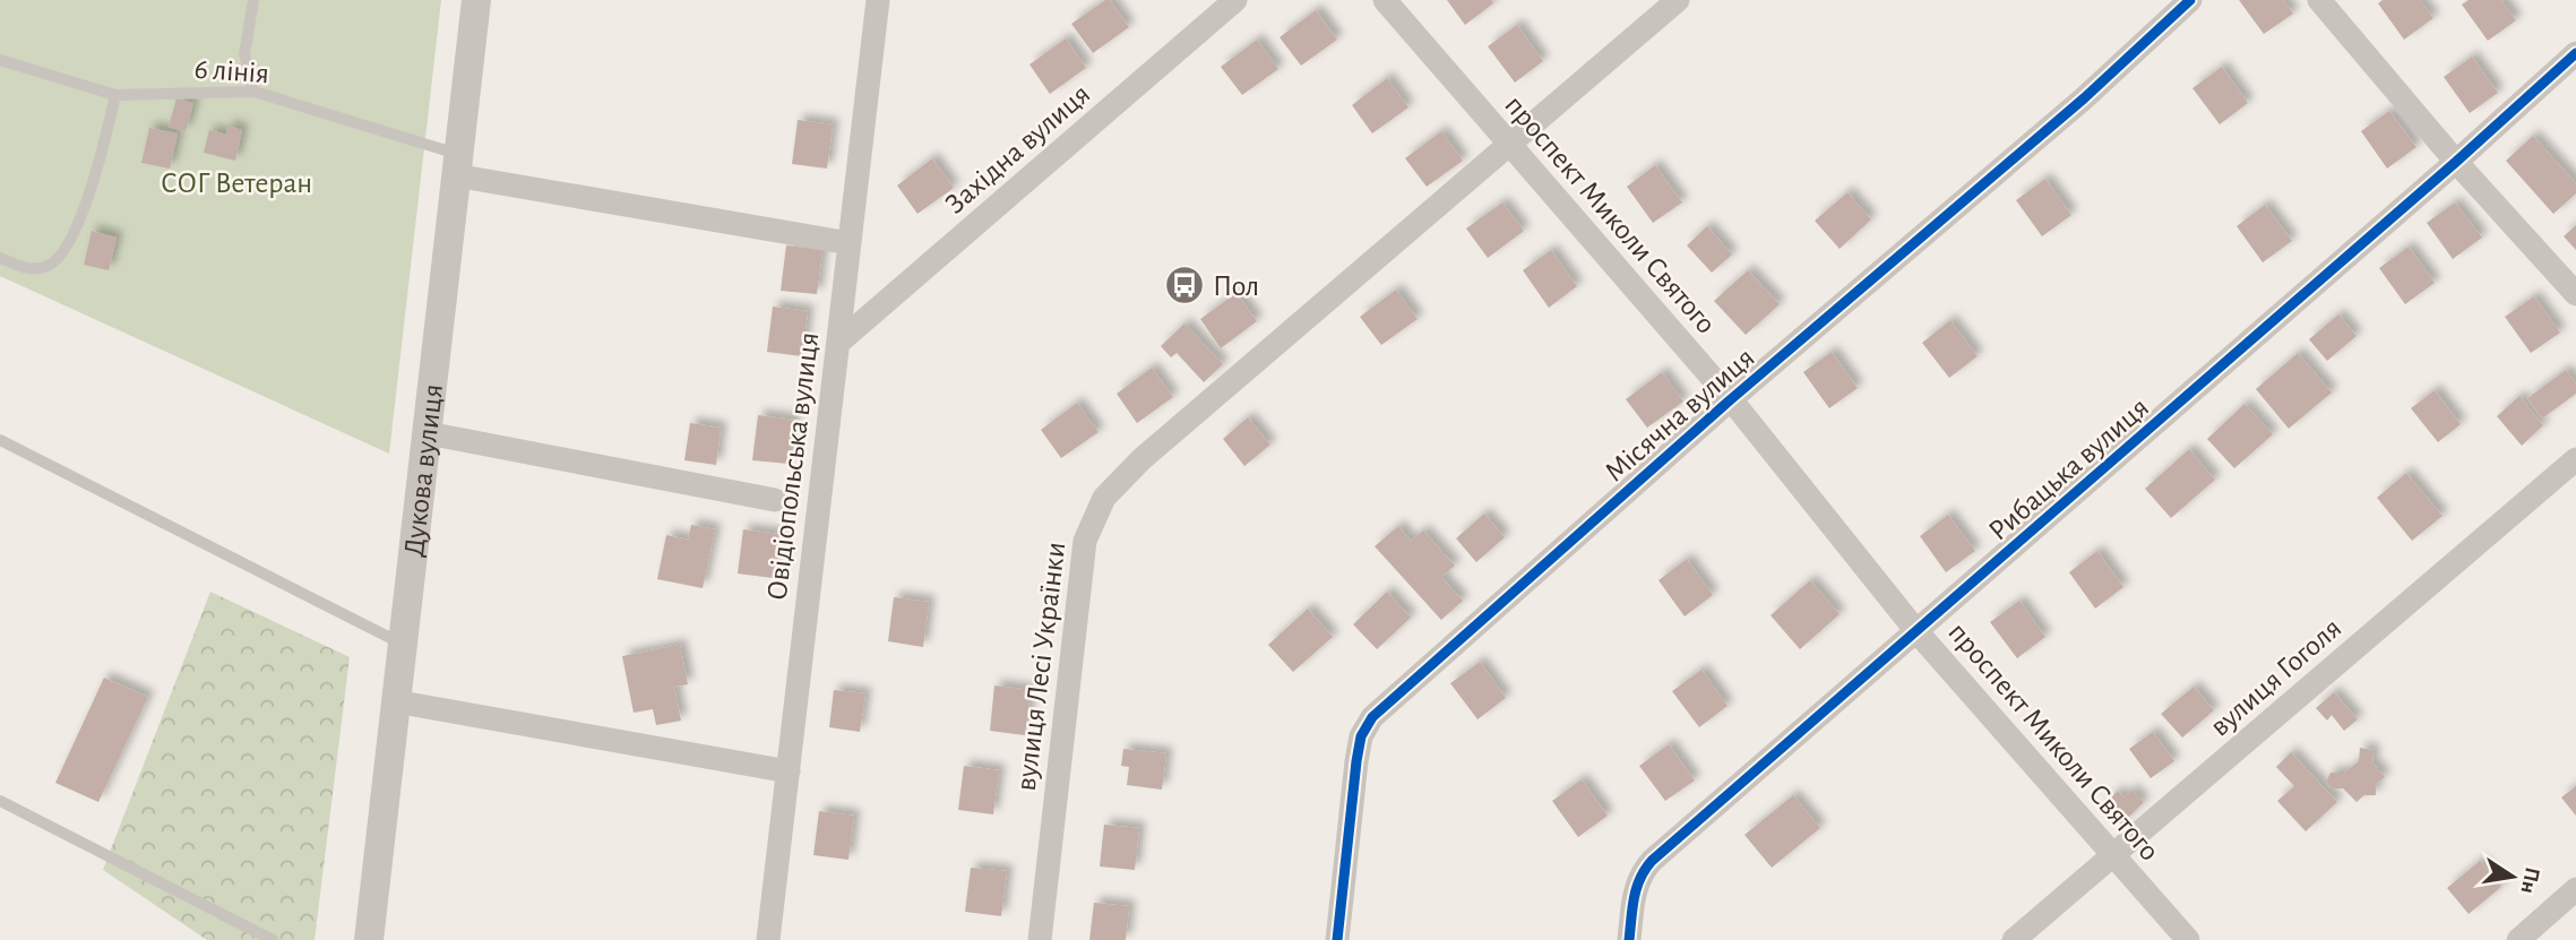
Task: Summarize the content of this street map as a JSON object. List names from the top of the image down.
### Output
{
  "streets": {
    "street": [
      "Західна вулиця",
      "проспект Миколи Святого",
      "Місячна вулиця",
      "Овідіопольська вулиця",
      "Рибацька вулиця",
      "Дукова вулиця",
      "вулиця Лесі Українки",
      "вулиця Гоголя"
    ],
    "lane": ["6 лінія"]
  },
  "crossings": [
    ["6 лінія", "Дукова вулиця"],
    ["Західна вулиця", "Овідіопольська вулиця"],
    ["проспект Миколи Святого", "Місячна вулиця"],
    ["проспект Миколи Святого", "Рибацька вулиця"],
    ["проспект Миколи Святого", "вулиця Лесі Українки"],
    ["проспект Миколи Святого", "вулиця Гоголя"]
  ],
  "parks": ["СОГ Ветеран"],
  "places": {
    "bus stop": ["Пол"]
  },
  "north": "right"
}
